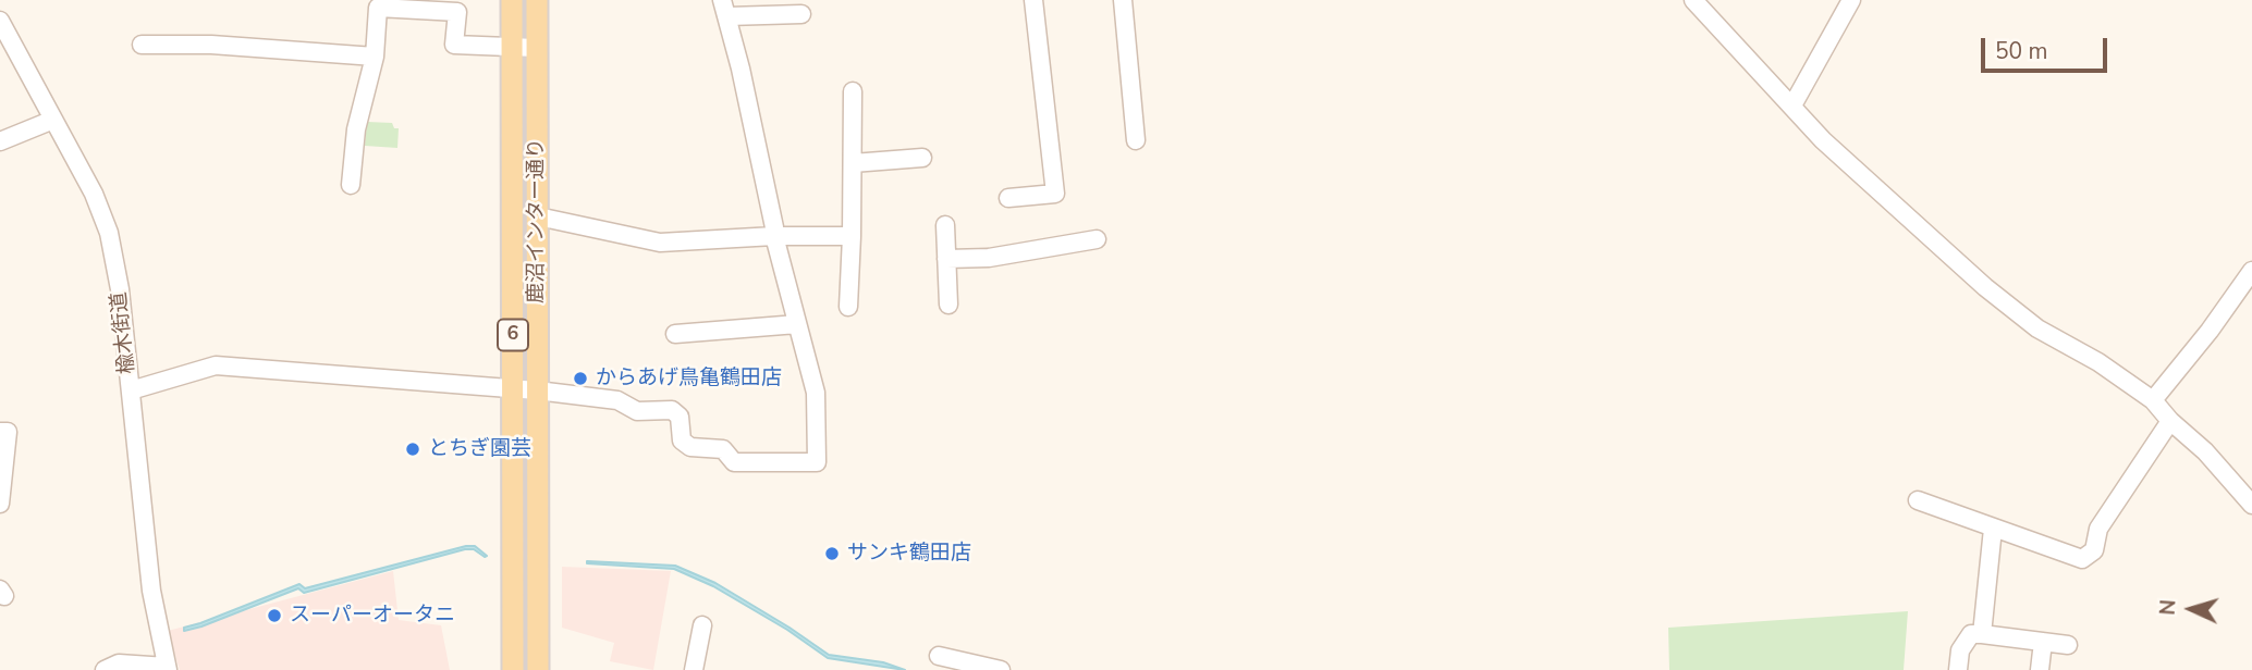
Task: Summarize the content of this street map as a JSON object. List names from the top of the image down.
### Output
{
  "streets": {
    "main road": ["鹿沼インター通り", "6"],
    "street": ["楡木街道"]
  },
  "places": [
    "からあげ鳥亀鶴田店",
    "とちぎ園芸",
    "サンキ鶴田店",
    "スーパーオータニ"
  ],
  "scale_bar": "50 m",
  "north": "left"
}
